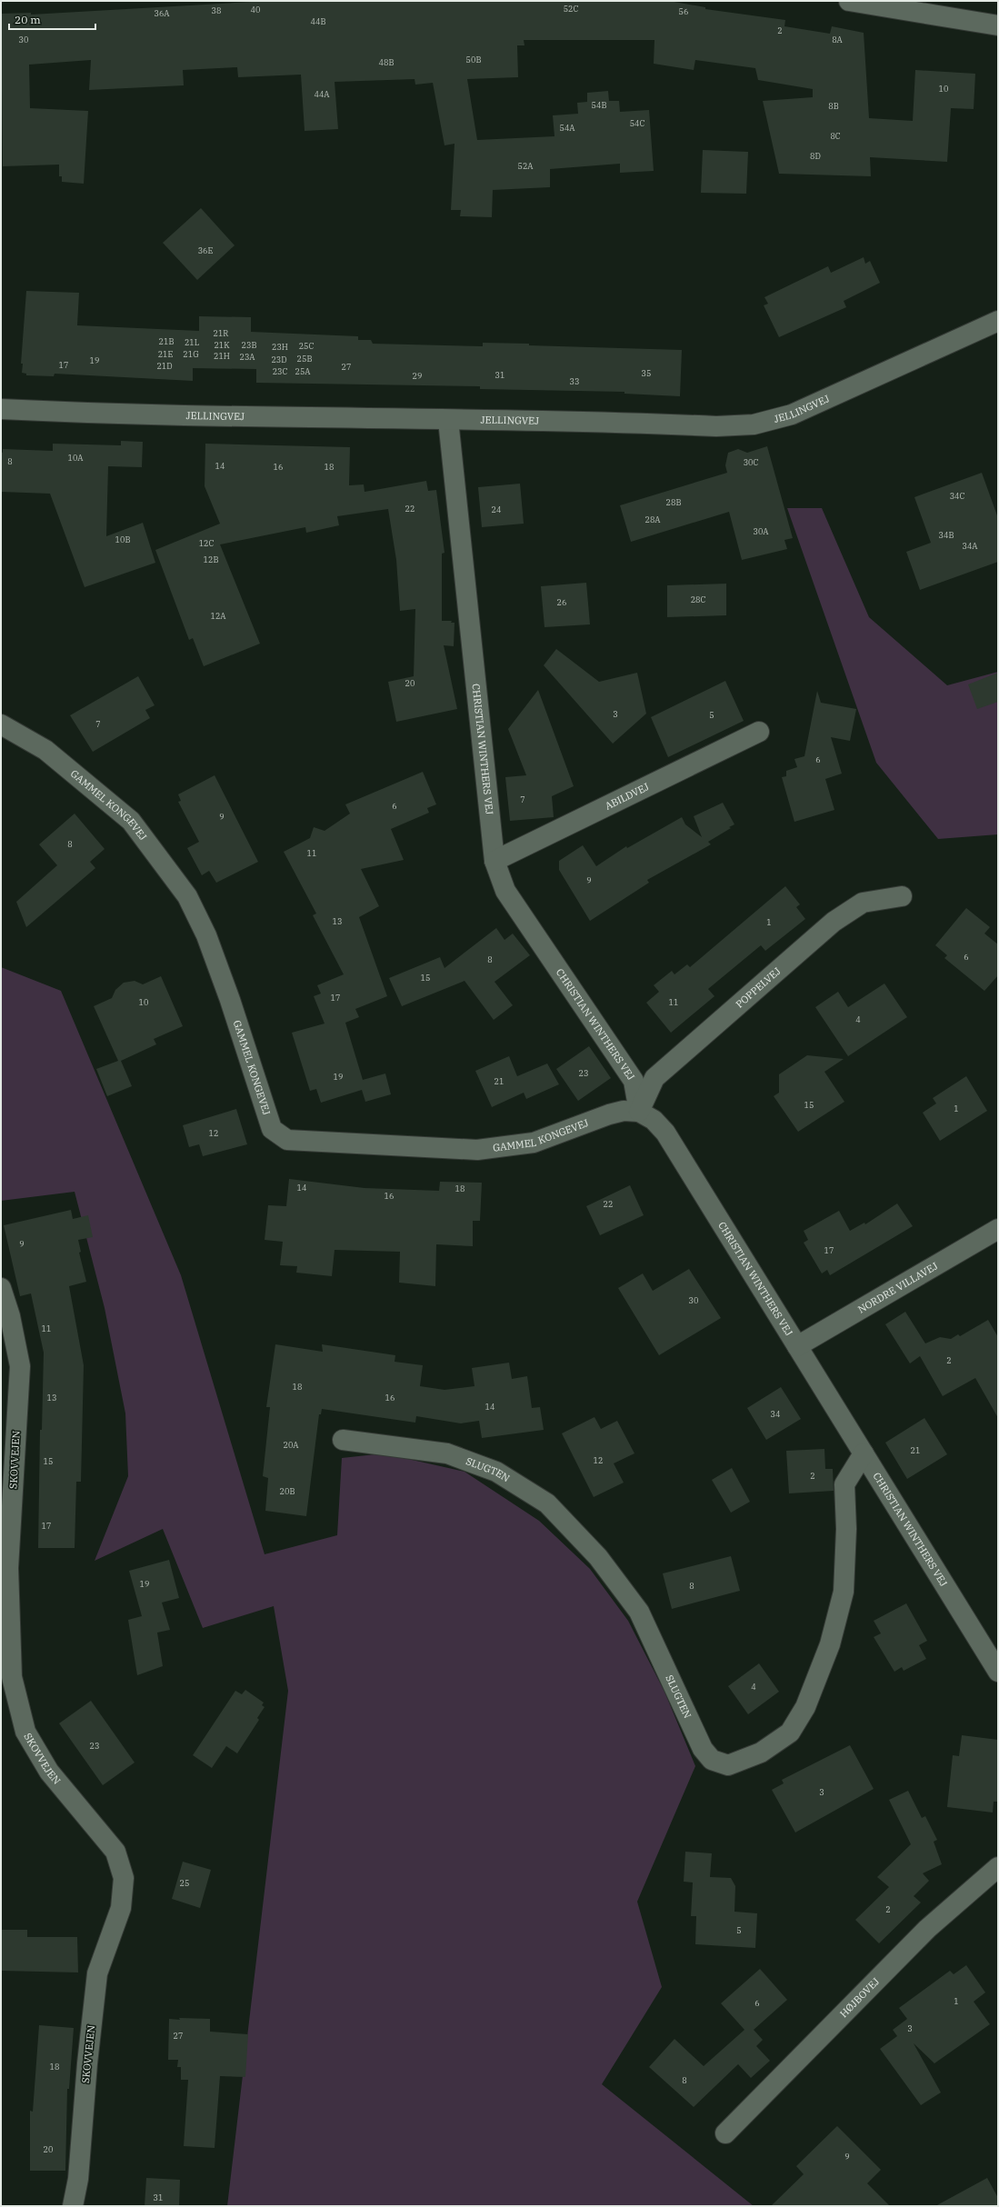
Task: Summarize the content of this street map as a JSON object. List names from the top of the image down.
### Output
{
  "streets": {
    "street": [
      "JELLINGVEJ",
      "CHRISTIAN WINTHERS VEJ",
      "ABILDVEJ",
      "GAMMEL KONGEVEJ",
      "POPPELVEJ",
      "NORDRE VILLAVEJ",
      "SKOVVEJEN",
      "SLUGTEN",
      "HØJBOVEJ"
    ]
  },
  "crossings": [
    ["JELLINGVEJ", "CHRISTIAN WINTHERS VEJ"],
    ["CHRISTIAN WINTHERS VEJ", "ABILDVEJ"],
    ["CHRISTIAN WINTHERS VEJ", "GAMMEL KONGEVEJ"],
    ["CHRISTIAN WINTHERS VEJ", "POPPELVEJ"],
    ["CHRISTIAN WINTHERS VEJ", "NORDRE VILLAVEJ"],
    ["CHRISTIAN WINTHERS VEJ", "SLUGTEN"],
    ["GAMMEL KONGEVEJ", "POPPELVEJ"]
  ],
  "house_numbers": [
    "52C",
    "40",
    "38",
    "56",
    "36A",
    "44B",
    "2",
    "30",
    "8A",
    "50B",
    "48B",
    "10",
    "44A",
    "54B",
    "8B",
    "54C",
    "54A",
    "8C",
    "8D",
    "52A",
    "36E",
    "21R",
    "21B",
    "21L",
    "21K",
    "23B",
    "25C",
    "23H",
    "21E",
    "21G",
    "21H",
    "23A",
    "25B",
    "23D",
    "19",
    "17",
    "21D",
    "27",
    "23C",
    "25A",
    "35",
    "31",
    "29",
    "33",
    "10A",
    "8",
    "30C",
    "14",
    "16",
    "18",
    "34C",
    "28B",
    "22",
    "24",
    "28A",
    "30A",
    "34B",
    "10B",
    "12C",
    "34A",
    "12B",
    "28C",
    "26",
    "12A",
    "20",
    "3",
    "5",
    "7",
    "6",
    "7",
    "6",
    "9",
    "8",
    "11",
    "9",
    "13",
    "1",
    "6",
    "8",
    "15",
    "17",
    "10",
    "11",
    "4",
    "23",
    "19",
    "21",
    "15",
    "1",
    "12",
    "14",
    "18",
    "16",
    "22",
    "9",
    "17",
    "30",
    "11",
    "2",
    "18",
    "13",
    "16",
    "14",
    "34",
    "20A",
    "21",
    "12",
    "15",
    "2",
    "20B",
    "17",
    "19",
    "8",
    "4",
    "23",
    "3",
    "25",
    "2",
    "5",
    "1",
    "6",
    "3",
    "27",
    "18",
    "8",
    "20",
    "9",
    "31"
  ],
  "scale_bar": "20 m"
}
